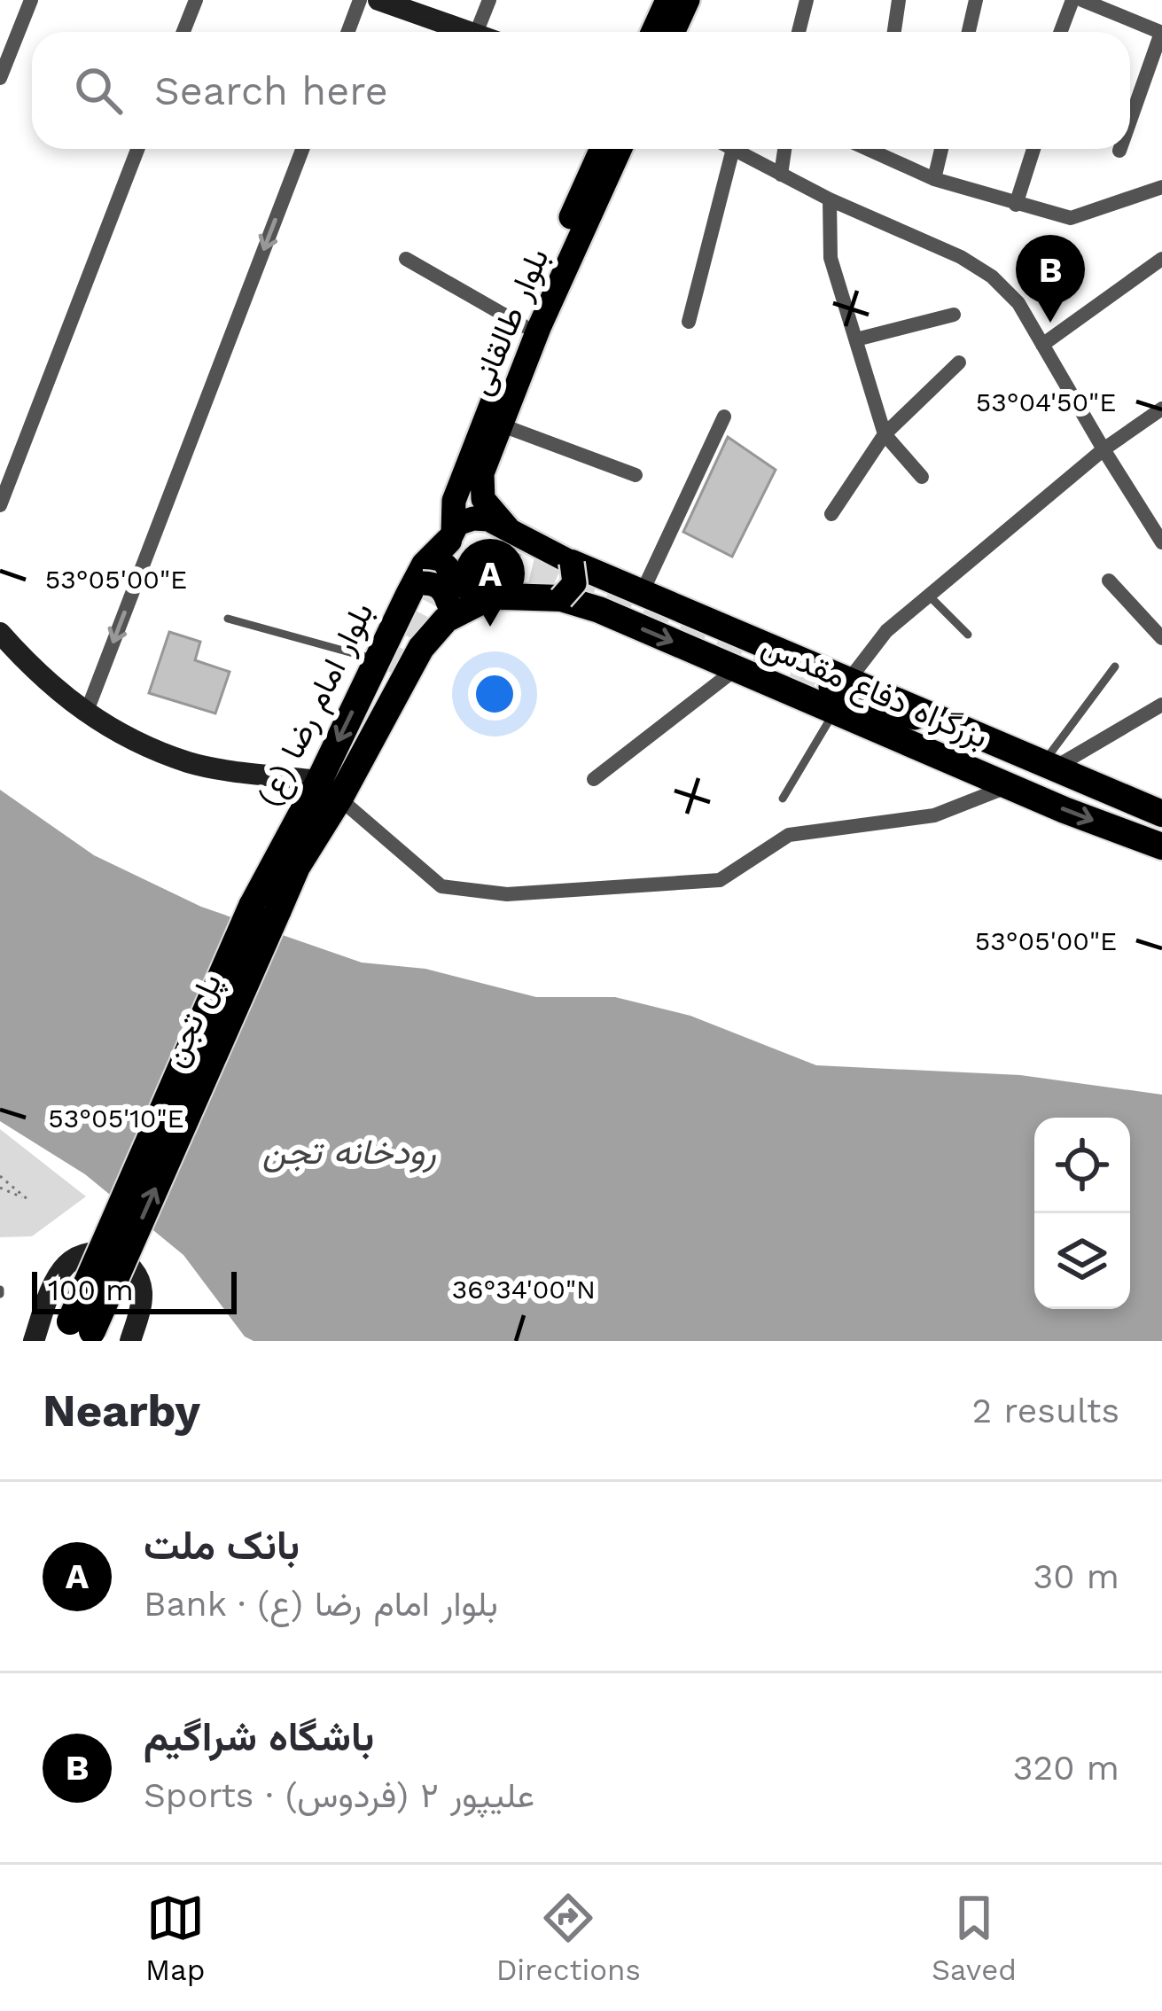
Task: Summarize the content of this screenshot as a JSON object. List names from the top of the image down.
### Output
{
  "streets": {
    "highway": ["بزرگراه دفاع مقدس", "بلوار امام رضا (ع)", "پل تجن"],
    "main road": ["بلوار طالقانی"]
  },
  "crossings": [
    ["بلوار طالقانی", "بلوار امام رضا (ع)"],
    ["بلوار امام رضا (ع)", "پل تجن"]
  ],
  "water": ["رودخانه تجن"],
  "scale_bar": "100 m",
  "page": {
    "search": "Search here",
    "pins": ["B", "A"],
    "scale": "100 m",
    "heading": ["Nearby", "2 results"],
    "list": [
      {
        "mark": "A",
        "name": "بانک ملت",
        "note": "Bank · بلوار امام رضا (ع)",
        "value": "30 m"
      },
      {
        "mark": "B",
        "name": "باشگاه شراگیم",
        "note": "Sports · علیپور ۲ (فردوس)",
        "value": "320 m"
      }
    ],
    "nav": ["Map", "Directions", "Saved"]
  },
  "coordinates": [
    "53°04'50\"E",
    "53°05'00\"E",
    "53°05'10\"E",
    "36°34'00\"N"
  ]
}
